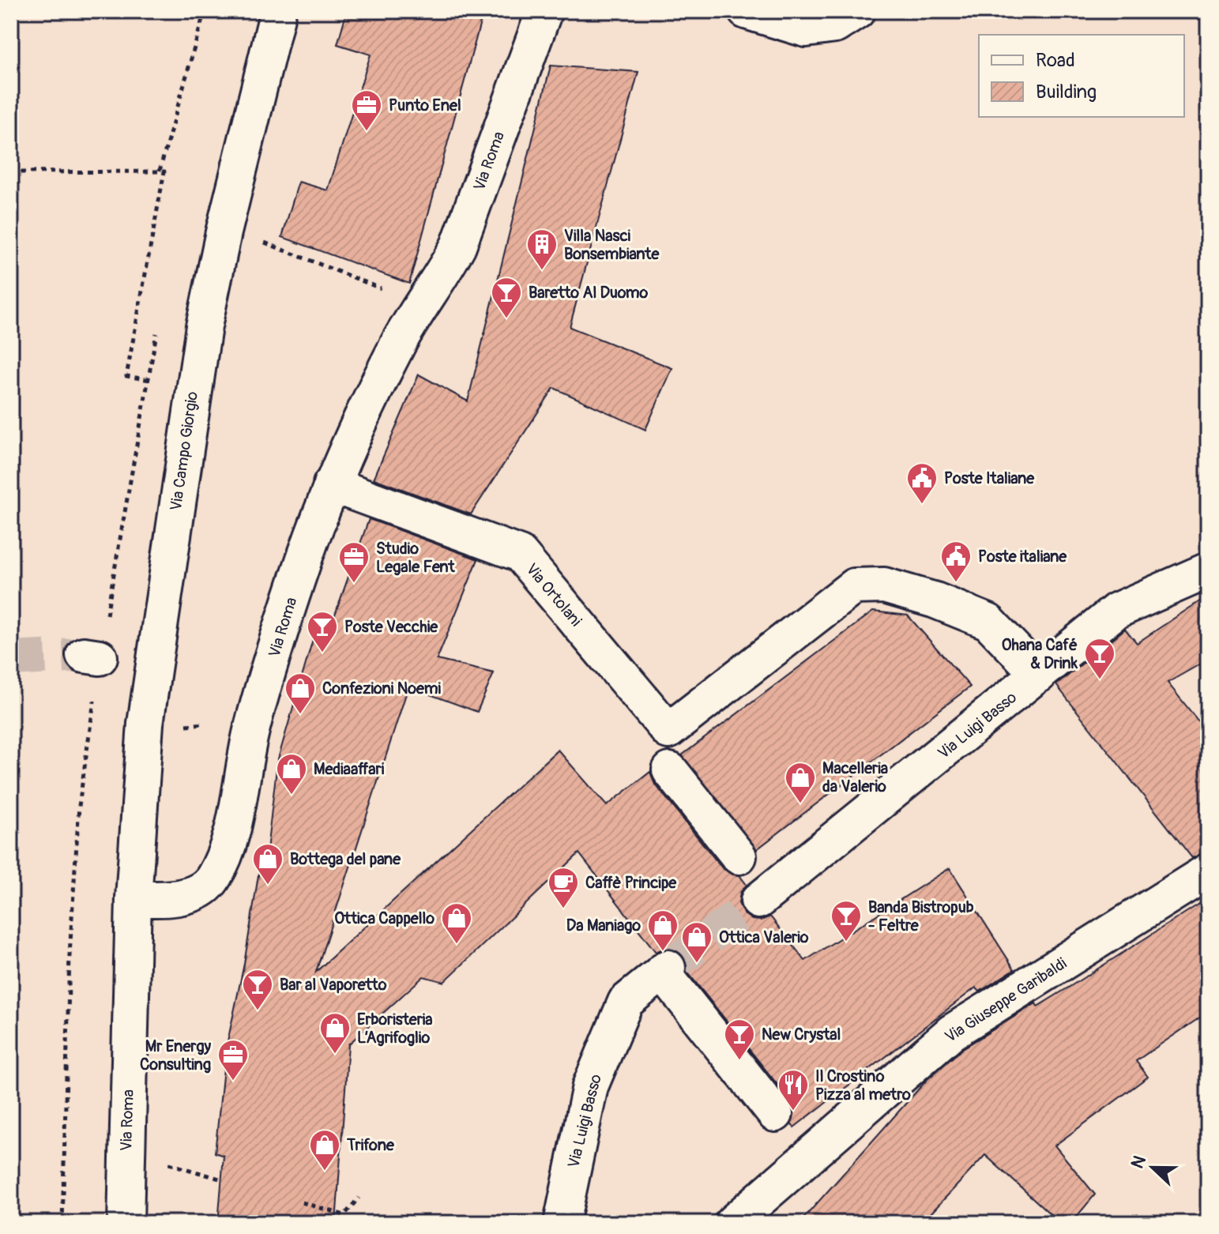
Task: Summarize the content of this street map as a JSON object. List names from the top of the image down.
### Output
{
  "streets": {
    "street": [
      "Via Roma",
      "Via Campo Giorgio",
      "Via Ortolani",
      "Via Luigi Basso",
      "Via Giuseppe Garibaldi"
    ]
  },
  "crossings": [
    ["Via Roma", "Via Campo Giorgio"],
    ["Via Roma", "Via Ortolani"],
    ["Via Ortolani", "Via Luigi Basso"]
  ],
  "places": {
    "office": ["Punto Enel", "Studio Legale Fent", "Mr Energy Consulting"],
    "building": ["Villa Nasci Bonsembiante"],
    "bar": [
      "Baretto Al Duomo",
      "Poste Vecchie",
      "Ohana Café & Drink",
      "Banda Bistropub - Feltre",
      "Bar al Vaporetto",
      "New Crystal"
    ],
    "public building": ["Poste Italiane", "Poste italiane"],
    "shop": [
      "Confezioni Noemi",
      "Mediaaffari",
      "Macelleria da Valerio",
      "Bottega del pane",
      "Ottica Cappello",
      "Da Maniago",
      "Ottica Valerio",
      "Erboristeria L’Agrifoglio",
      "Trifone"
    ],
    "cafe": ["Caffè Principe"],
    "restaurant": ["Il Crostino Pizza al metro"]
  },
  "legend": ["Road", "Building"],
  "north": "left"
}
